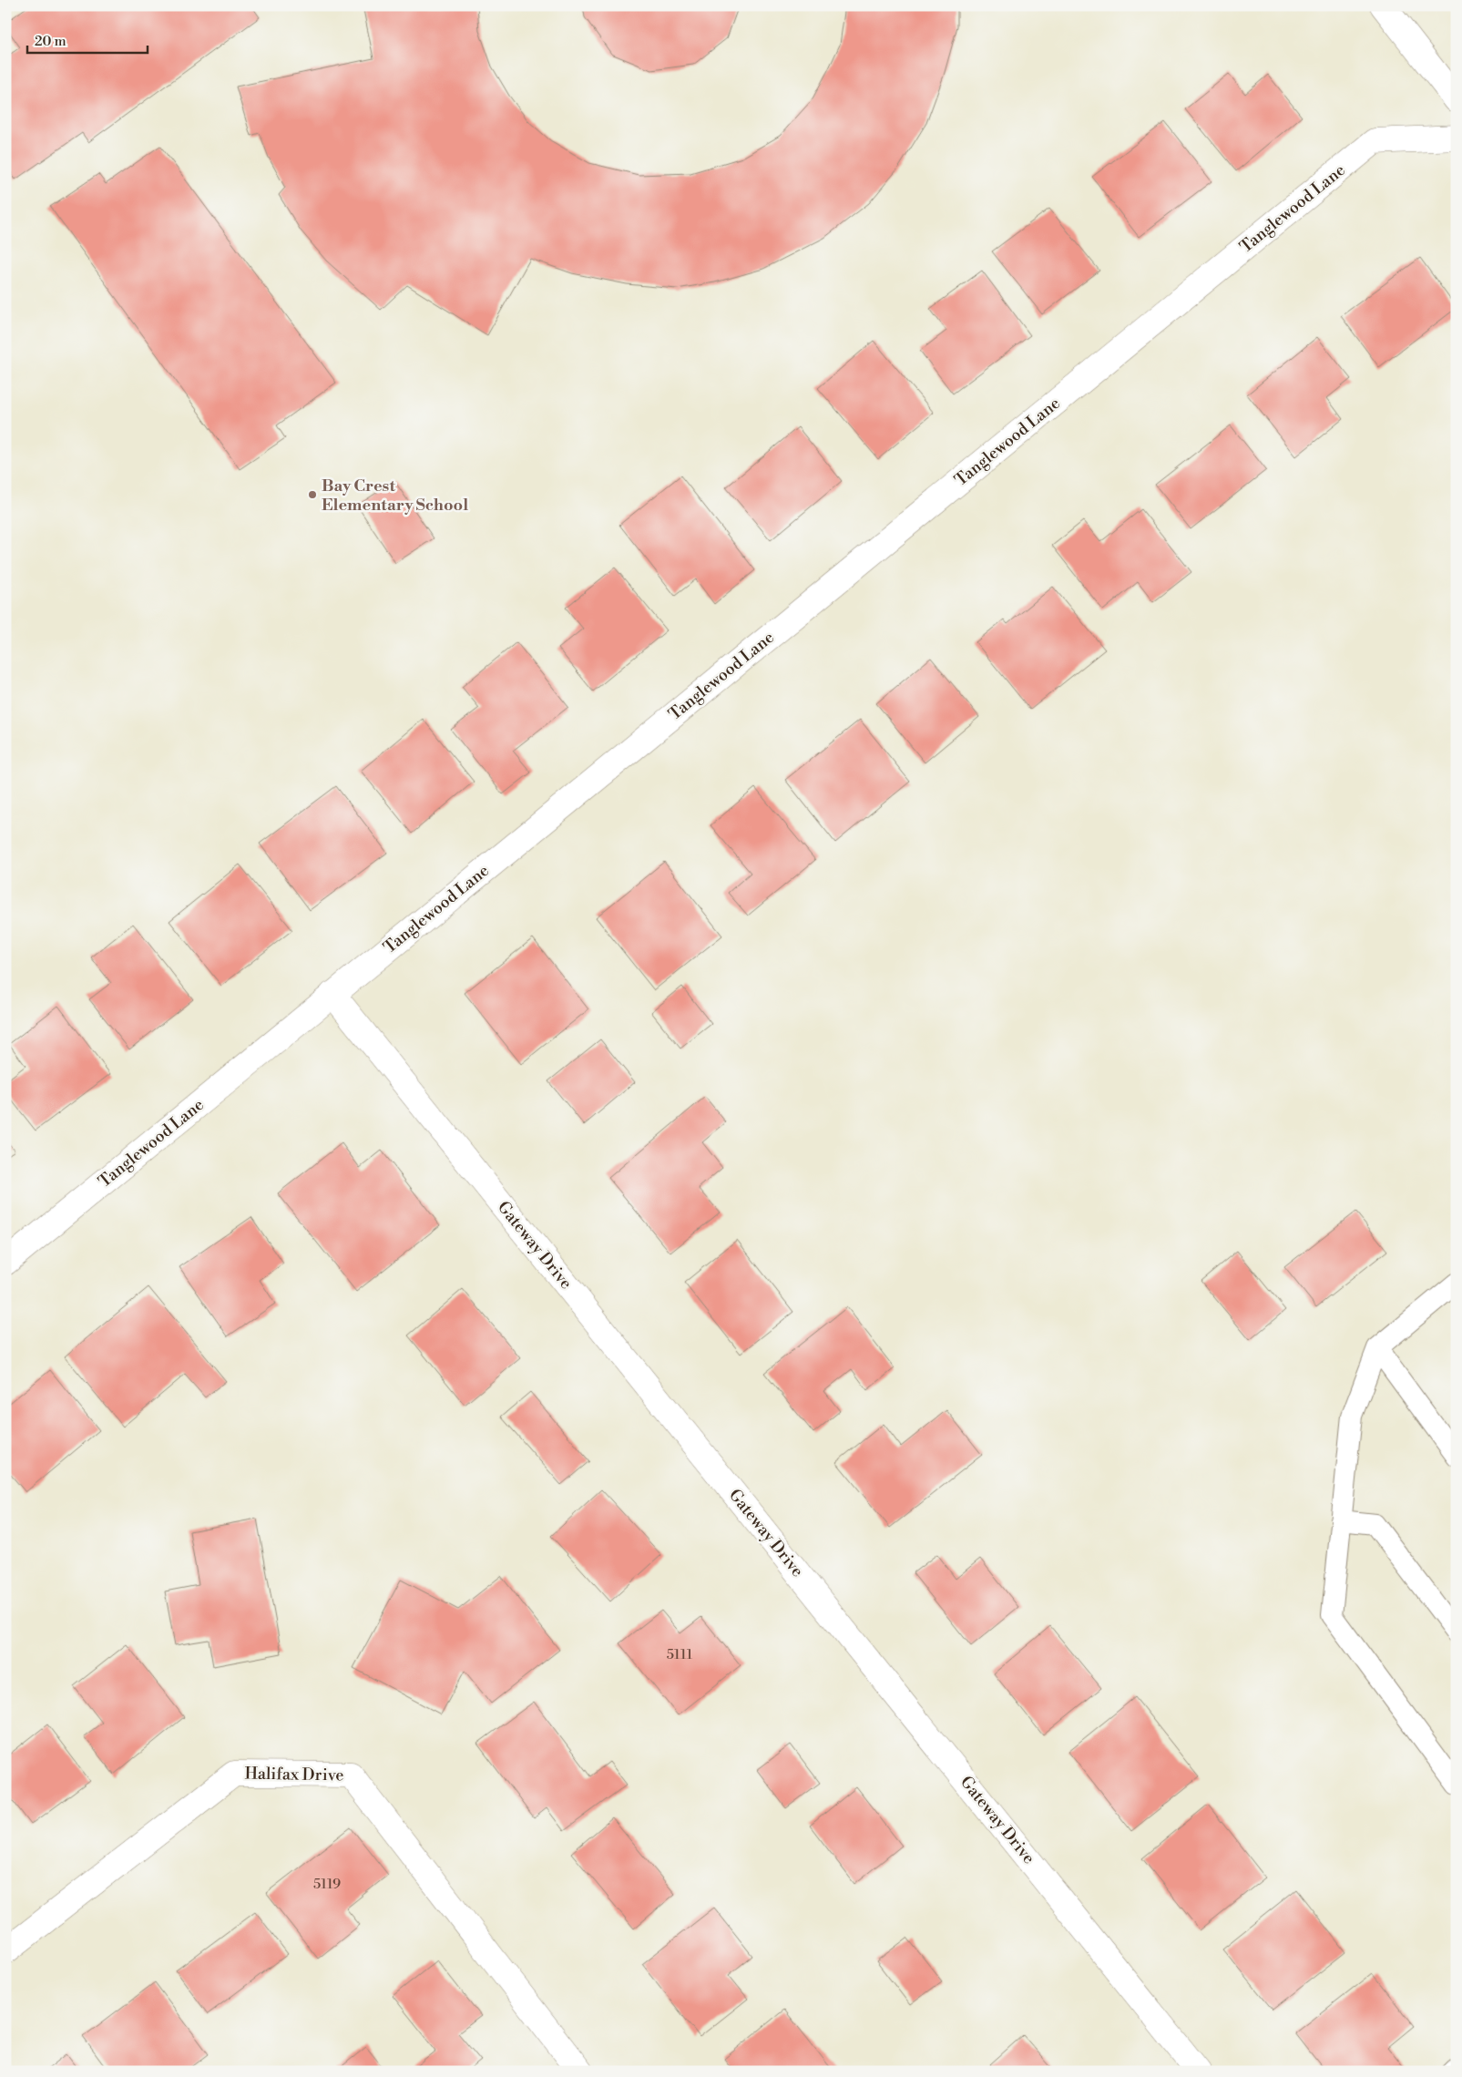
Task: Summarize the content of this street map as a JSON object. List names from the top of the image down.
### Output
{
  "streets": {
    "street": ["Tanglewood Lane", "Gateway Drive", "Halifax Drive"]
  },
  "crossings": [
    ["Tanglewood Lane", "Gateway Drive"]
  ],
  "places": ["Bay Crest Elementary School"],
  "house_numbers": ["5111", "5119"],
  "scale_bar": "20 m"
}
